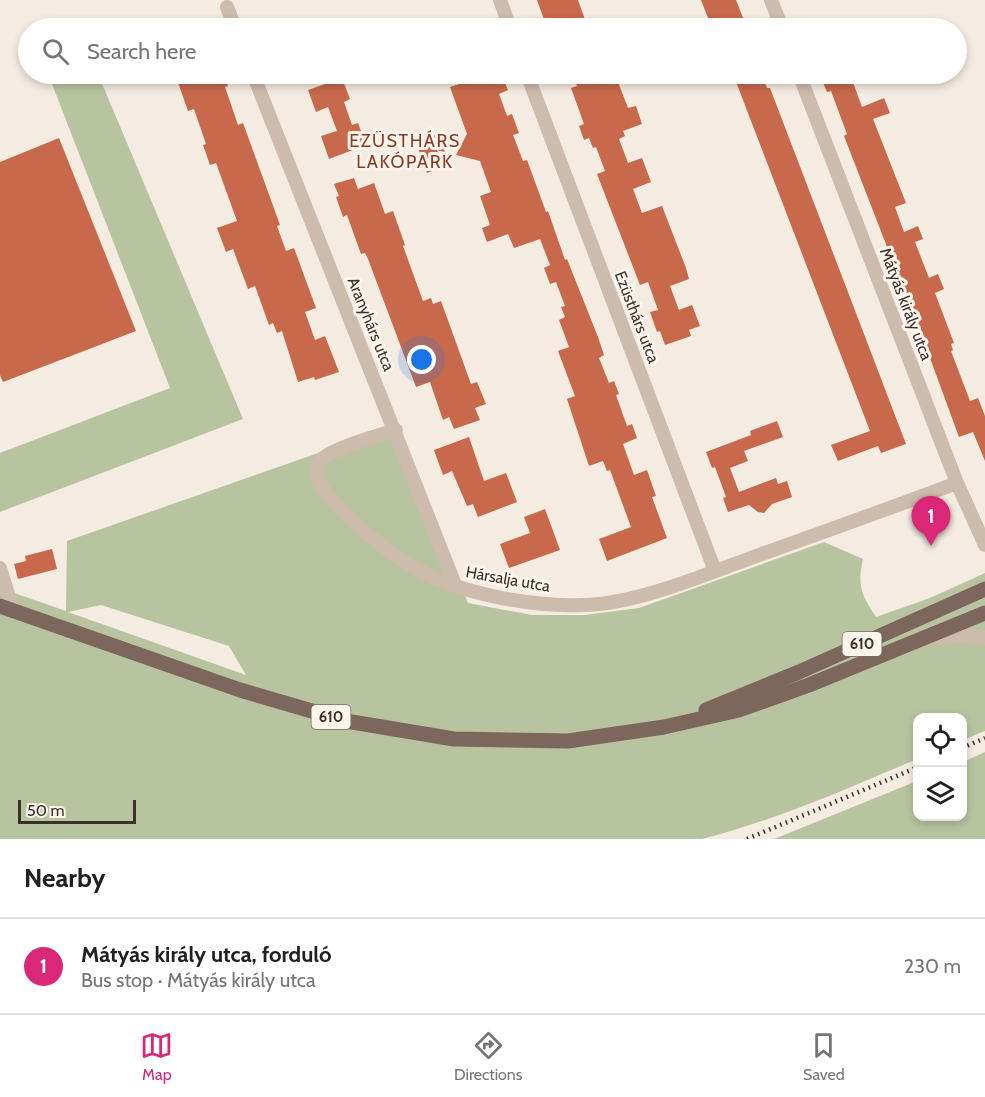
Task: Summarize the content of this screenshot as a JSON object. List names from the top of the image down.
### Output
{
  "streets": {
    "main road": ["610"],
    "street": [
      "Mátyás király utca",
      "Ezüsthárs utca",
      "Aranyhárs utca",
      "Hársalja utca"
    ]
  },
  "crossings": [
    ["Mátyás király utca", "Hársalja utca"],
    ["Ezüsthárs utca", "Hársalja utca"],
    ["Aranyhárs utca", "Hársalja utca"]
  ],
  "districts": ["EZÜSTHÁRS LAKÓPARK"],
  "scale_bar": "50 m",
  "page": {
    "search": "Search here",
    "pins": "1",
    "scale": "50 m",
    "heading": "Nearby",
    "list": [
      {
        "mark": "1",
        "name": "Mátyás király utca, forduló",
        "note": "Bus stop · Mátyás király utca",
        "value": "230 m"
      }
    ],
    "nav": ["Map", "Directions", "Saved"]
  }
}
